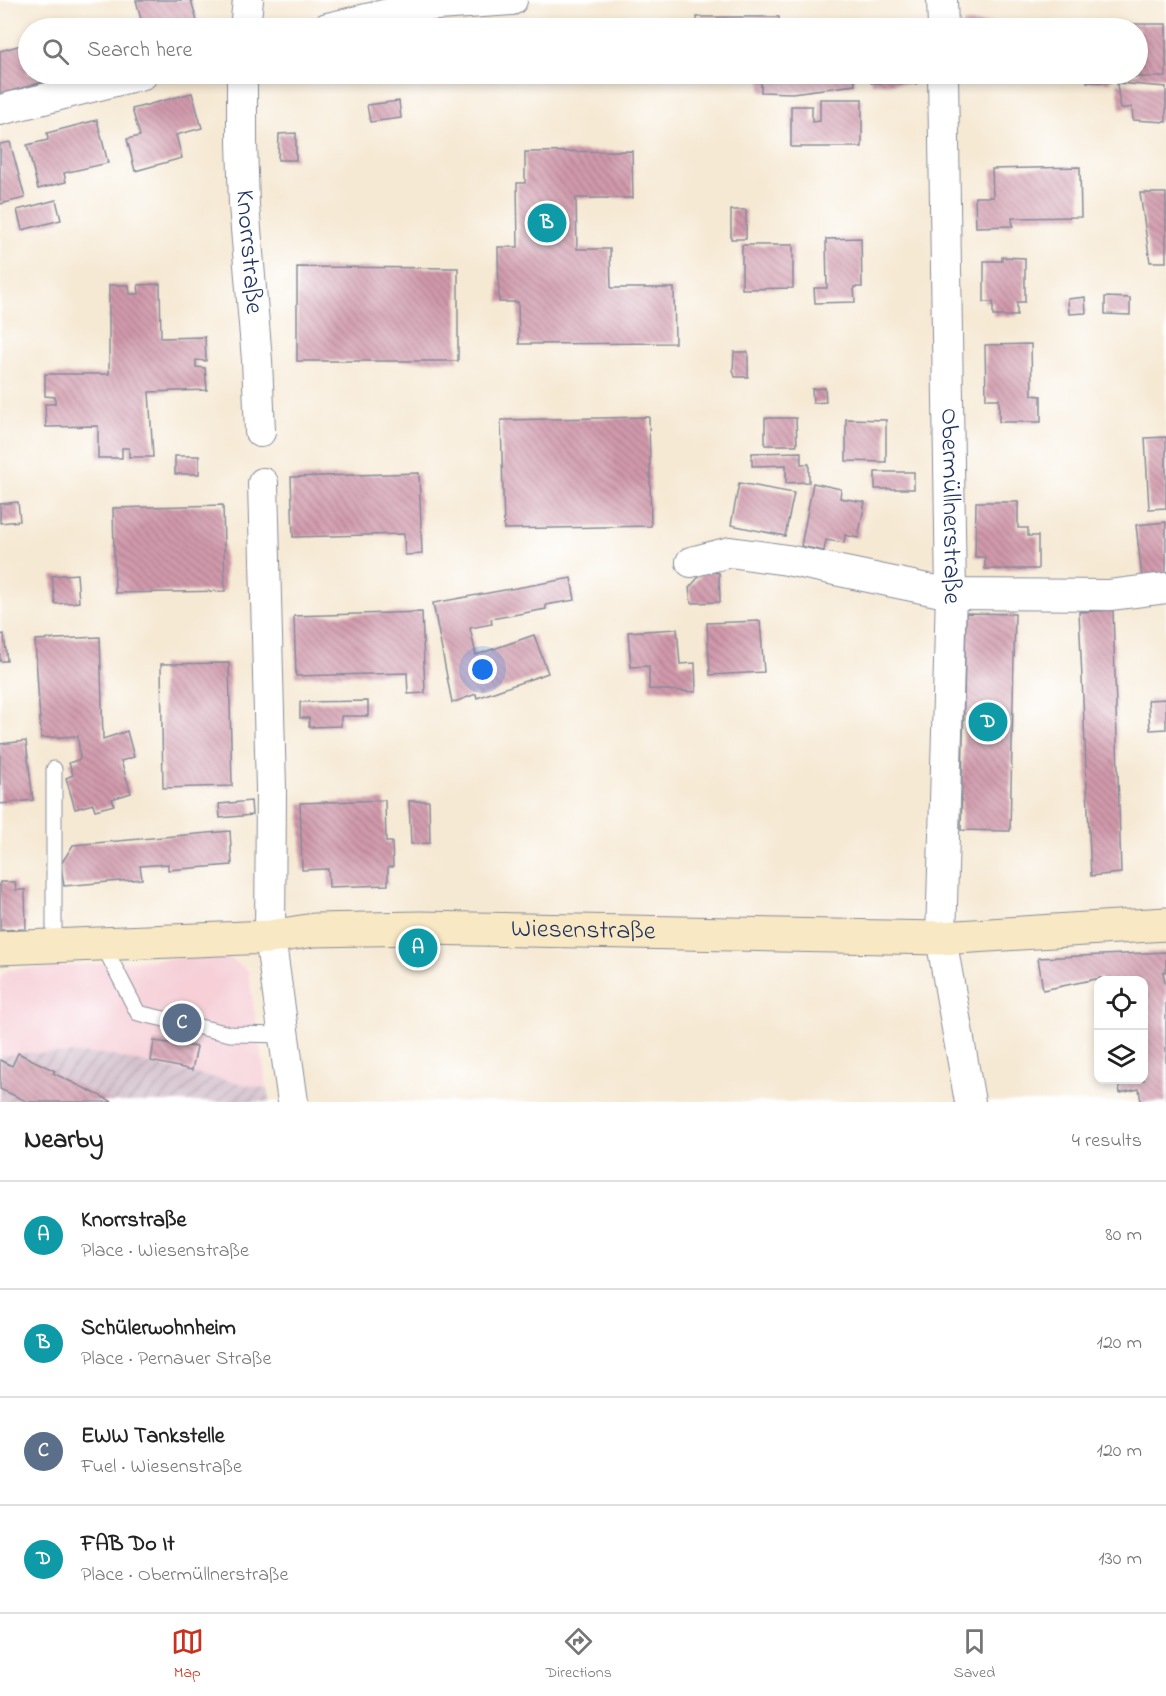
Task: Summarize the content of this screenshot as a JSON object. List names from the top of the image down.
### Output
{
  "streets": {
    "street": ["Knorrstraße", "Obermüllnerstraße", "Wiesenstraße"]
  },
  "crossings": [
    ["Obermüllnerstraße", "Wiesenstraße"]
  ],
  "page": {
    "search": "Search here",
    "pins": [
      "B",
      "D",
      "A",
      "C"
    ],
    "heading": ["Nearby", "4 results"],
    "list": [
      {
        "mark": "A",
        "name": "Knorrstraße",
        "note": "Place · Wiesenstraße",
        "value": "80 m"
      },
      {
        "mark": "B",
        "name": "Schülerwohnheim",
        "note": "Place · Pernauer Straße",
        "value": "120 m"
      },
      {
        "mark": "C",
        "name": "EWW Tankstelle",
        "note": "Fuel · Wiesenstraße",
        "value": "120 m"
      },
      {
        "mark": "D",
        "name": "FAB Do It",
        "note": "Place · Obermüllnerstraße",
        "value": "130 m"
      }
    ],
    "nav": ["Map", "Directions", "Saved"]
  }
}
